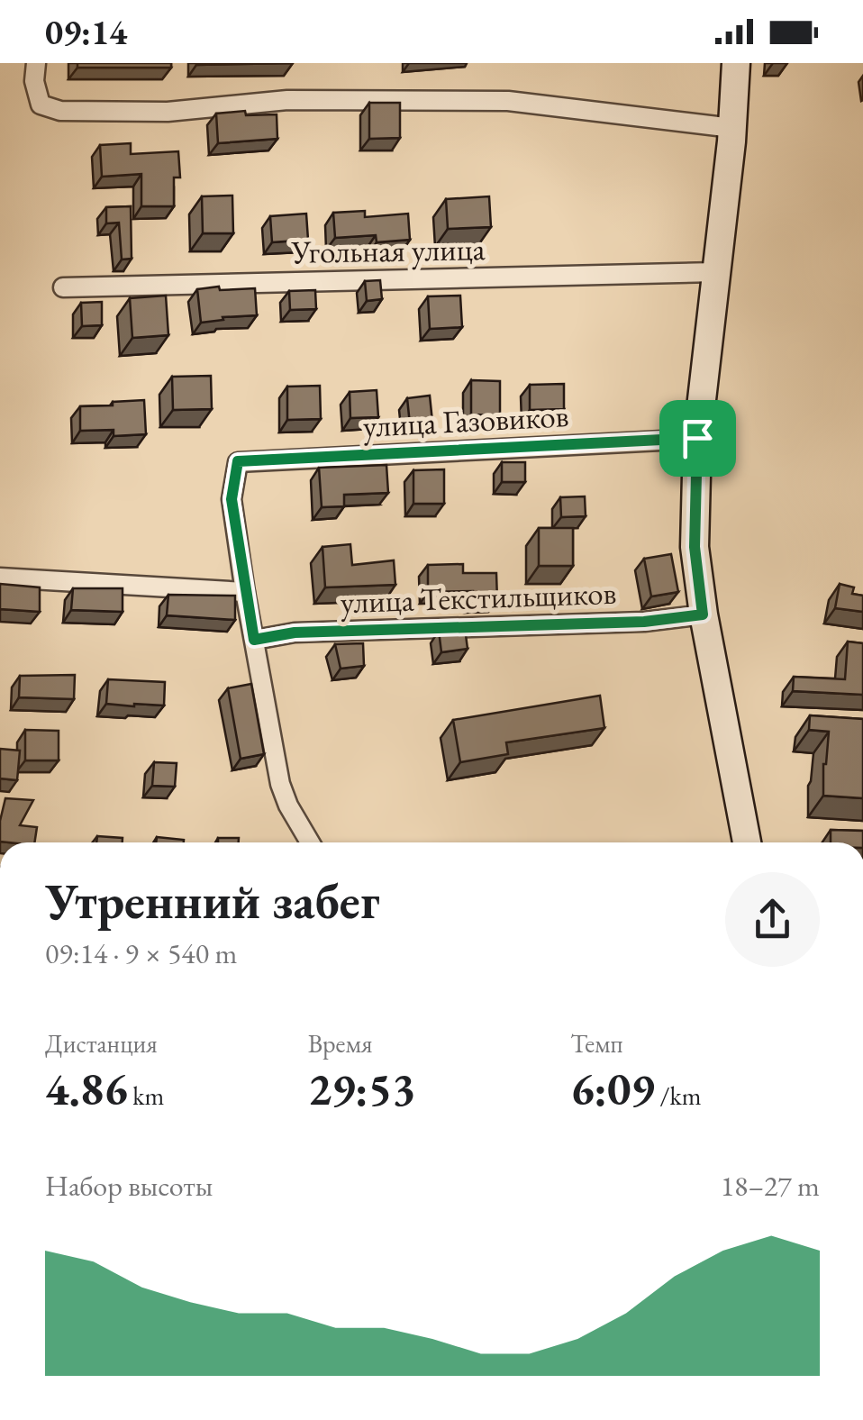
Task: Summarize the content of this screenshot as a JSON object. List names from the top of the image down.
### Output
{
  "streets": {
    "street": ["Угольная улица", "улица Газовиков", "улица Текстильщиков"]
  },
  "page": {
    "status": "09:14",
    "heading": ["Утренний забег", "09:14 · 9 × 540 m"],
    "stats": [
      ["Дистанция", "4.86 km"],
      ["Время", "29:53"],
      ["Темп", "6:09 /km"]
    ],
    "chart": ["Набор высоты", "18–27 m"]
  }
}
